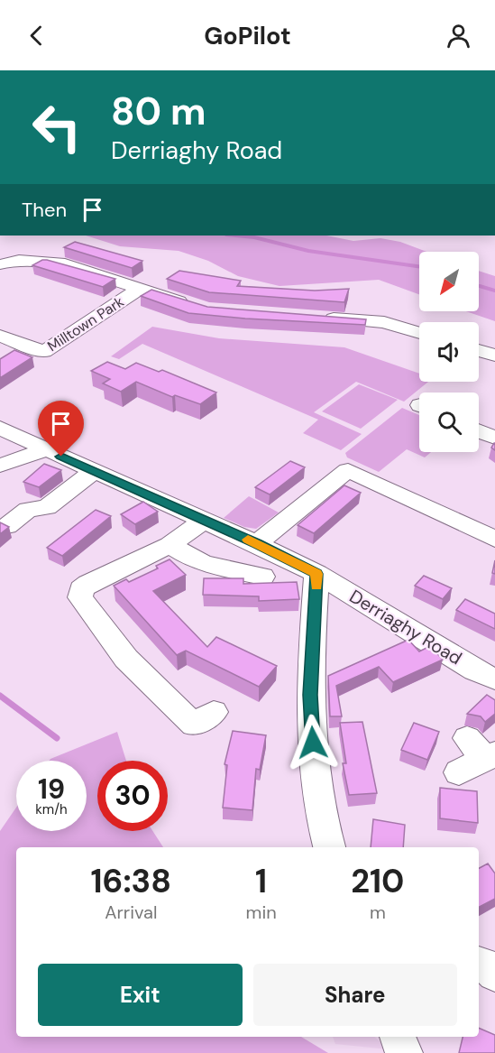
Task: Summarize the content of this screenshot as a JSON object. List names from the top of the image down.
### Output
{
  "streets": {
    "street": ["Milltown Park", "Derriaghy Road"]
  },
  "north": "bottom left",
  "page": {
    "header": "GoPilot",
    "turn": ["80 m", "Derriaghy Road"],
    "then": "Then",
    "speed": "19 km/h",
    "limit": "30",
    "eta": [
      "16:38",
      "Arrival",
      "1",
      "min",
      "210",
      "m"
    ],
    "buttons": ["Exit", "Share"]
  }
}
